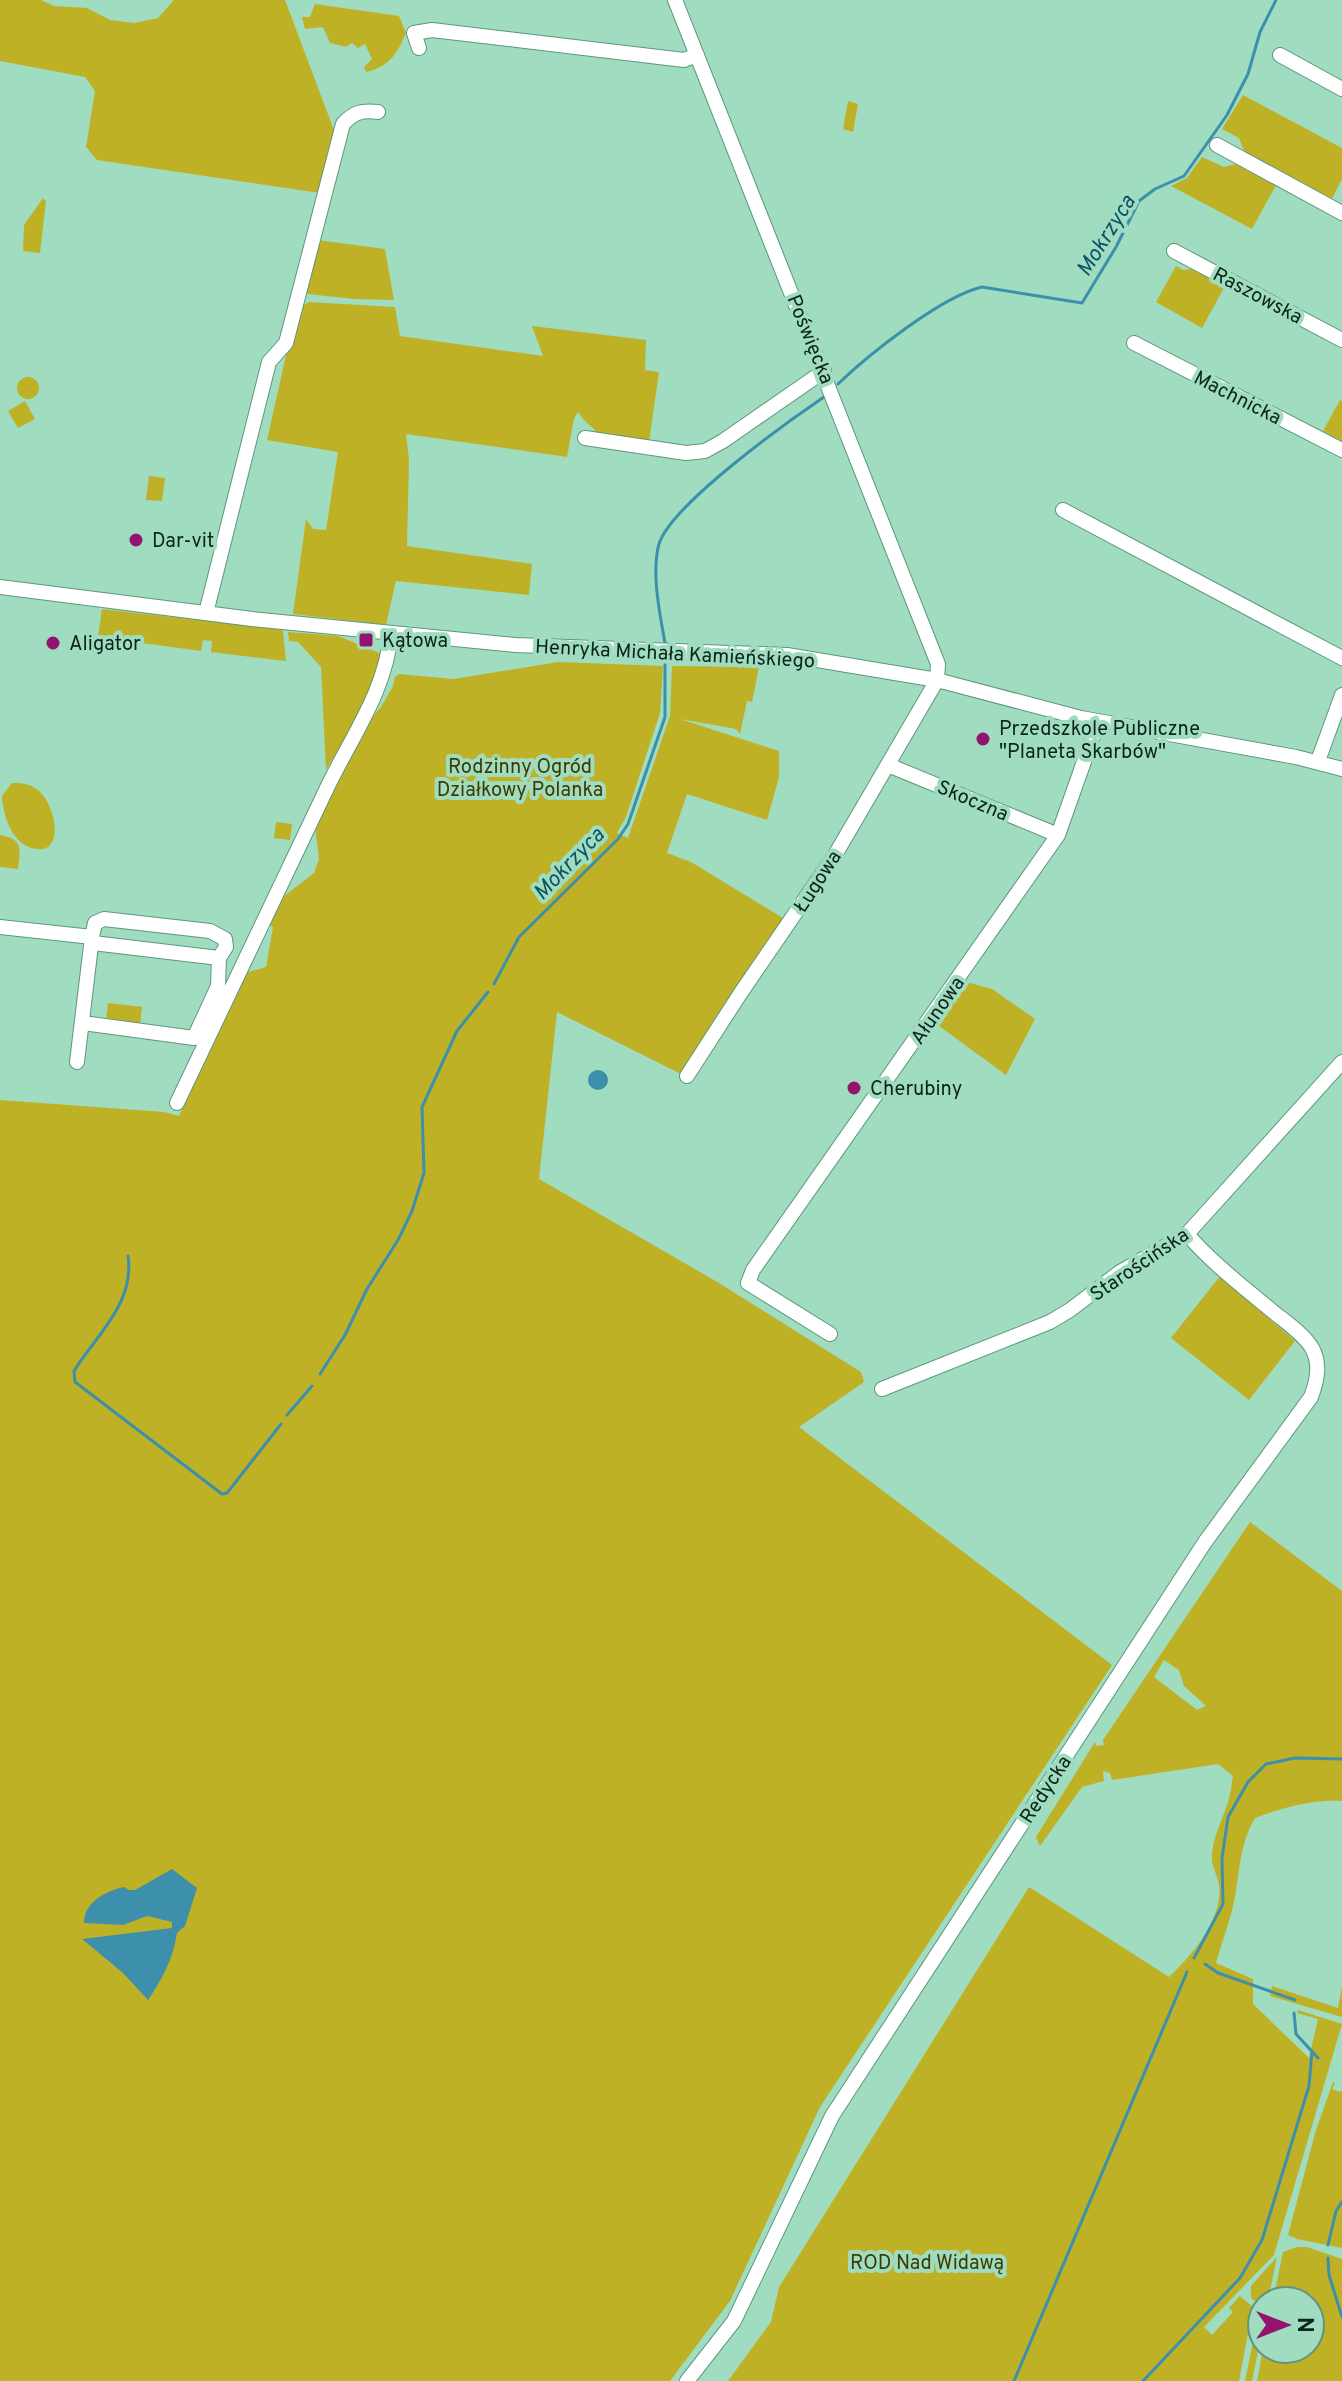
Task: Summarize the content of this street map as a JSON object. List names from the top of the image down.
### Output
{
  "streets": {
    "street": [
      "Raszowska",
      "Poświęcka",
      "Machnicka",
      "Henryka Michała Kamieńskiego",
      "Skoczna",
      "Ługowa",
      "Ałunowa",
      "Starościńska",
      "Redycka"
    ]
  },
  "crossings": [
    ["Poświęcka", "Henryka Michała Kamieńskiego"],
    ["Poświęcka", "Ługowa"],
    ["Henryka Michała Kamieńskiego", "Ługowa"],
    ["Henryka Michała Kamieńskiego", "Ałunowa"],
    ["Skoczna", "Ługowa"],
    ["Skoczna", "Ałunowa"],
    ["Starościńska", "Redycka"]
  ],
  "water": ["Mokrzyca"],
  "parks": ["Rodzinny Ogród Działkowy Polanka", "ROD Nad Widawą"],
  "places": {
    "other": [
      "Dar-vit",
      "Aligator",
      "Przedszkole Publiczne \"Planeta Skarbów\"",
      "Cherubiny"
    ],
    "transit": ["Kątowa"]
  },
  "north": "right"
}
